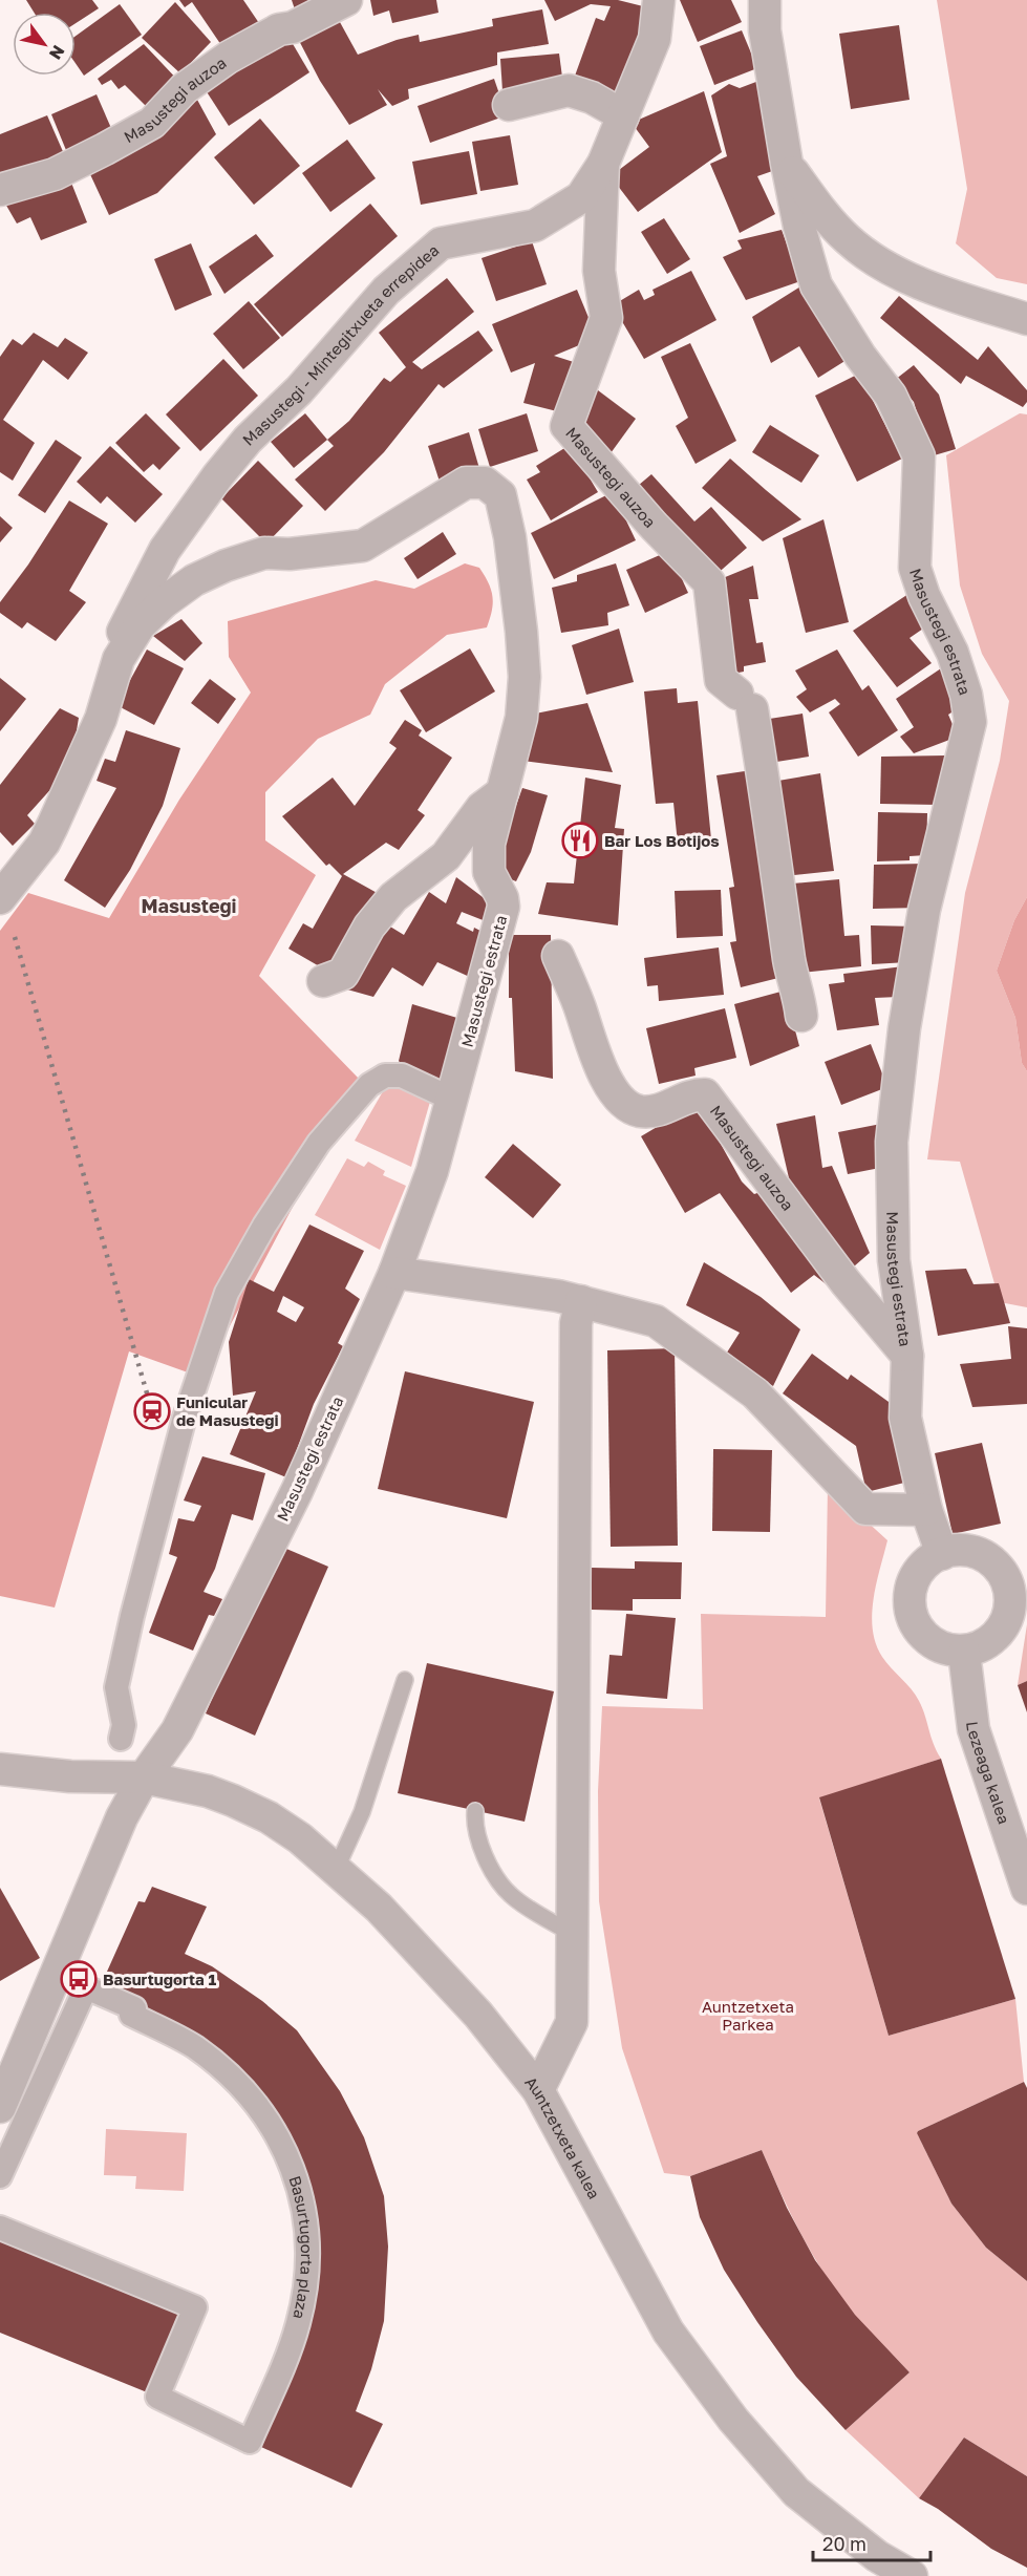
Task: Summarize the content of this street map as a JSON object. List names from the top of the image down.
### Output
{
  "streets": {
    "street": [
      "Masustegi auzoa",
      "Masustegi - Mintegitxueta errepidea",
      "Masustegi estrata",
      "Lezeaga kalea",
      "Auntzetxeta kalea",
      "Basurtugorta plaza"
    ]
  },
  "crossings": [
    ["Masustegi auzoa", "Masustegi - Mintegitxueta errepidea"],
    ["Masustegi auzoa", "Masustegi estrata"],
    ["Masustegi - Mintegitxueta errepidea", "Masustegi estrata"],
    ["Masustegi estrata", "Auntzetxeta kalea"]
  ],
  "districts": ["Masustegi"],
  "parks": ["Auntzetxeta Parkea"],
  "places": {
    "restaurant": ["Bar Los Botijos"],
    "station": ["Funicular de Masustegi"],
    "bus stop": ["Basurtugorta 1"]
  },
  "scale_bar": "20 m",
  "north": "bottom right"
}
